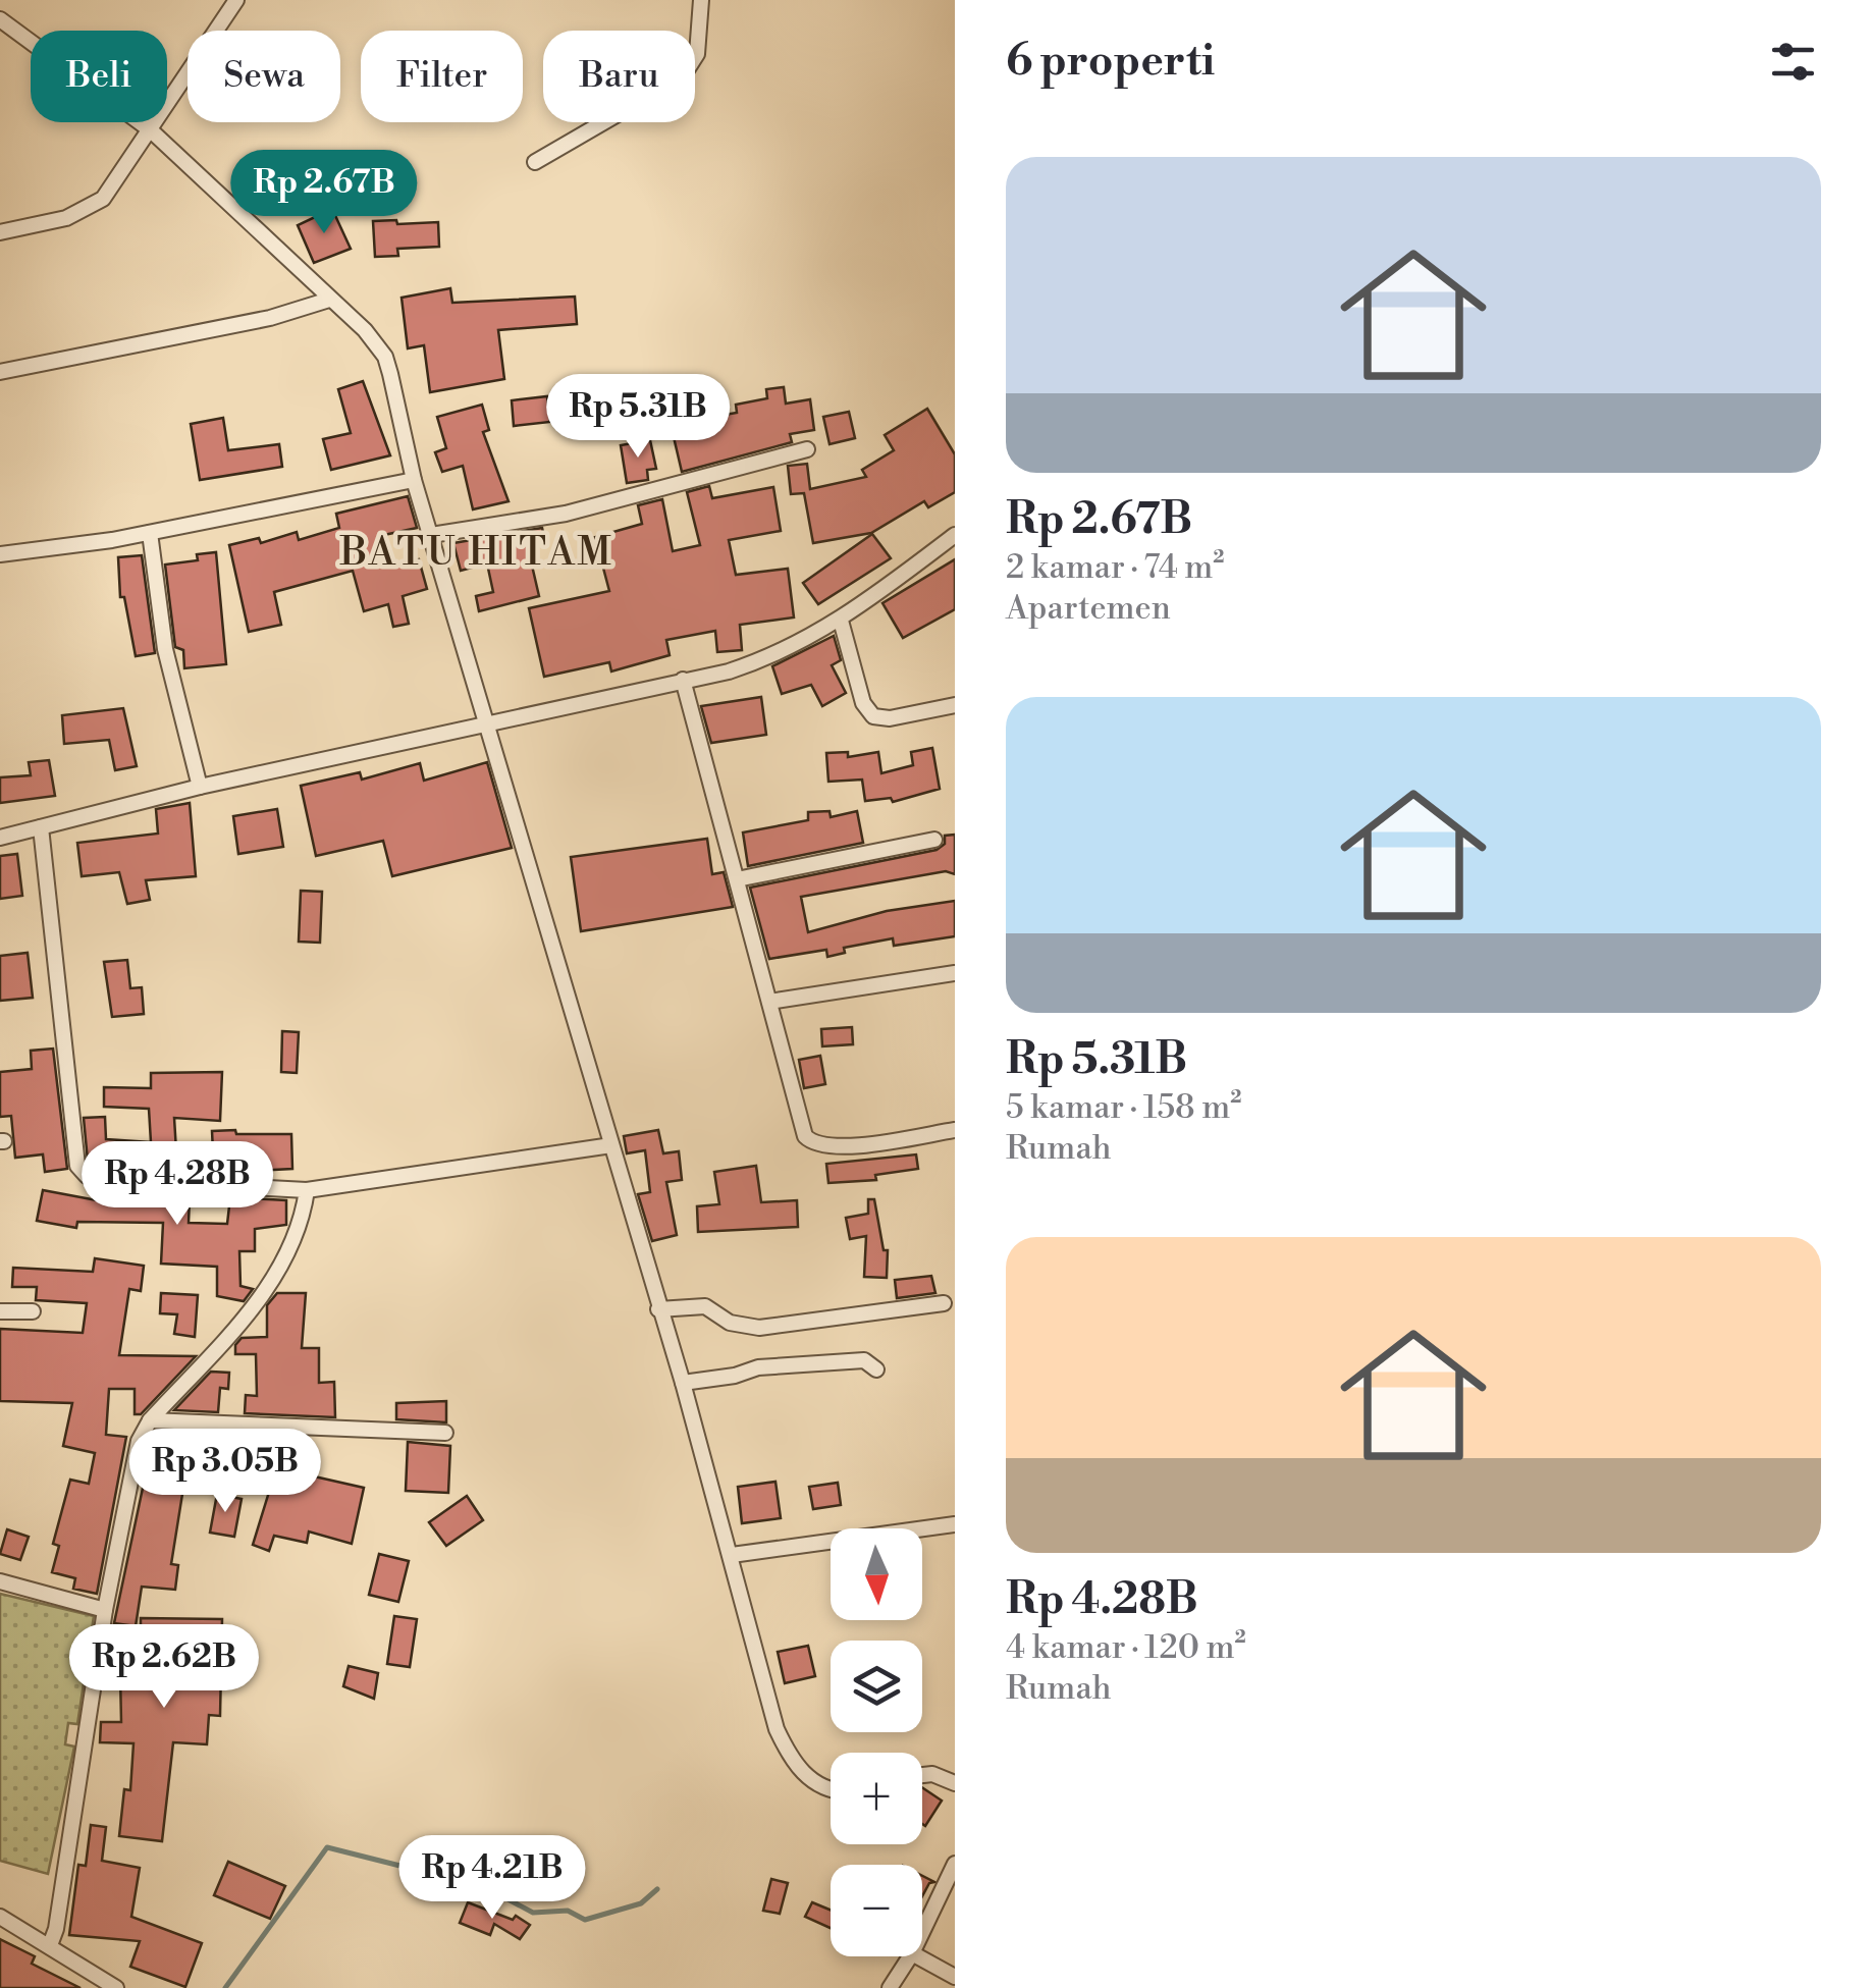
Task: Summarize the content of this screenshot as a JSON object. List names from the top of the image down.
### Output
{
  "districts": ["BATU HITAM"],
  "north": "bottom",
  "page": {
    "heading": "6 properti",
    "chip": [
      "Beli",
      "Sewa",
      "Filter",
      "Baru"
    ],
    "list": [
      {
        "name": "Rp 2.67B",
        "note": "2 kamar · 74 m² · Apartemen"
      },
      {
        "name": "Rp 5.31B",
        "note": "5 kamar · 158 m² · Rumah"
      },
      {
        "name": "Rp 4.28B",
        "note": "4 kamar · 120 m² · Rumah"
      }
    ],
    "price": [
      "Rp 2.67B",
      "Rp 5.31B",
      "Rp 4.28B",
      "Rp 3.05B",
      "Rp 2.62B",
      "Rp 4.21B"
    ],
    "map_buttons": ["+", "−"]
  }
}
